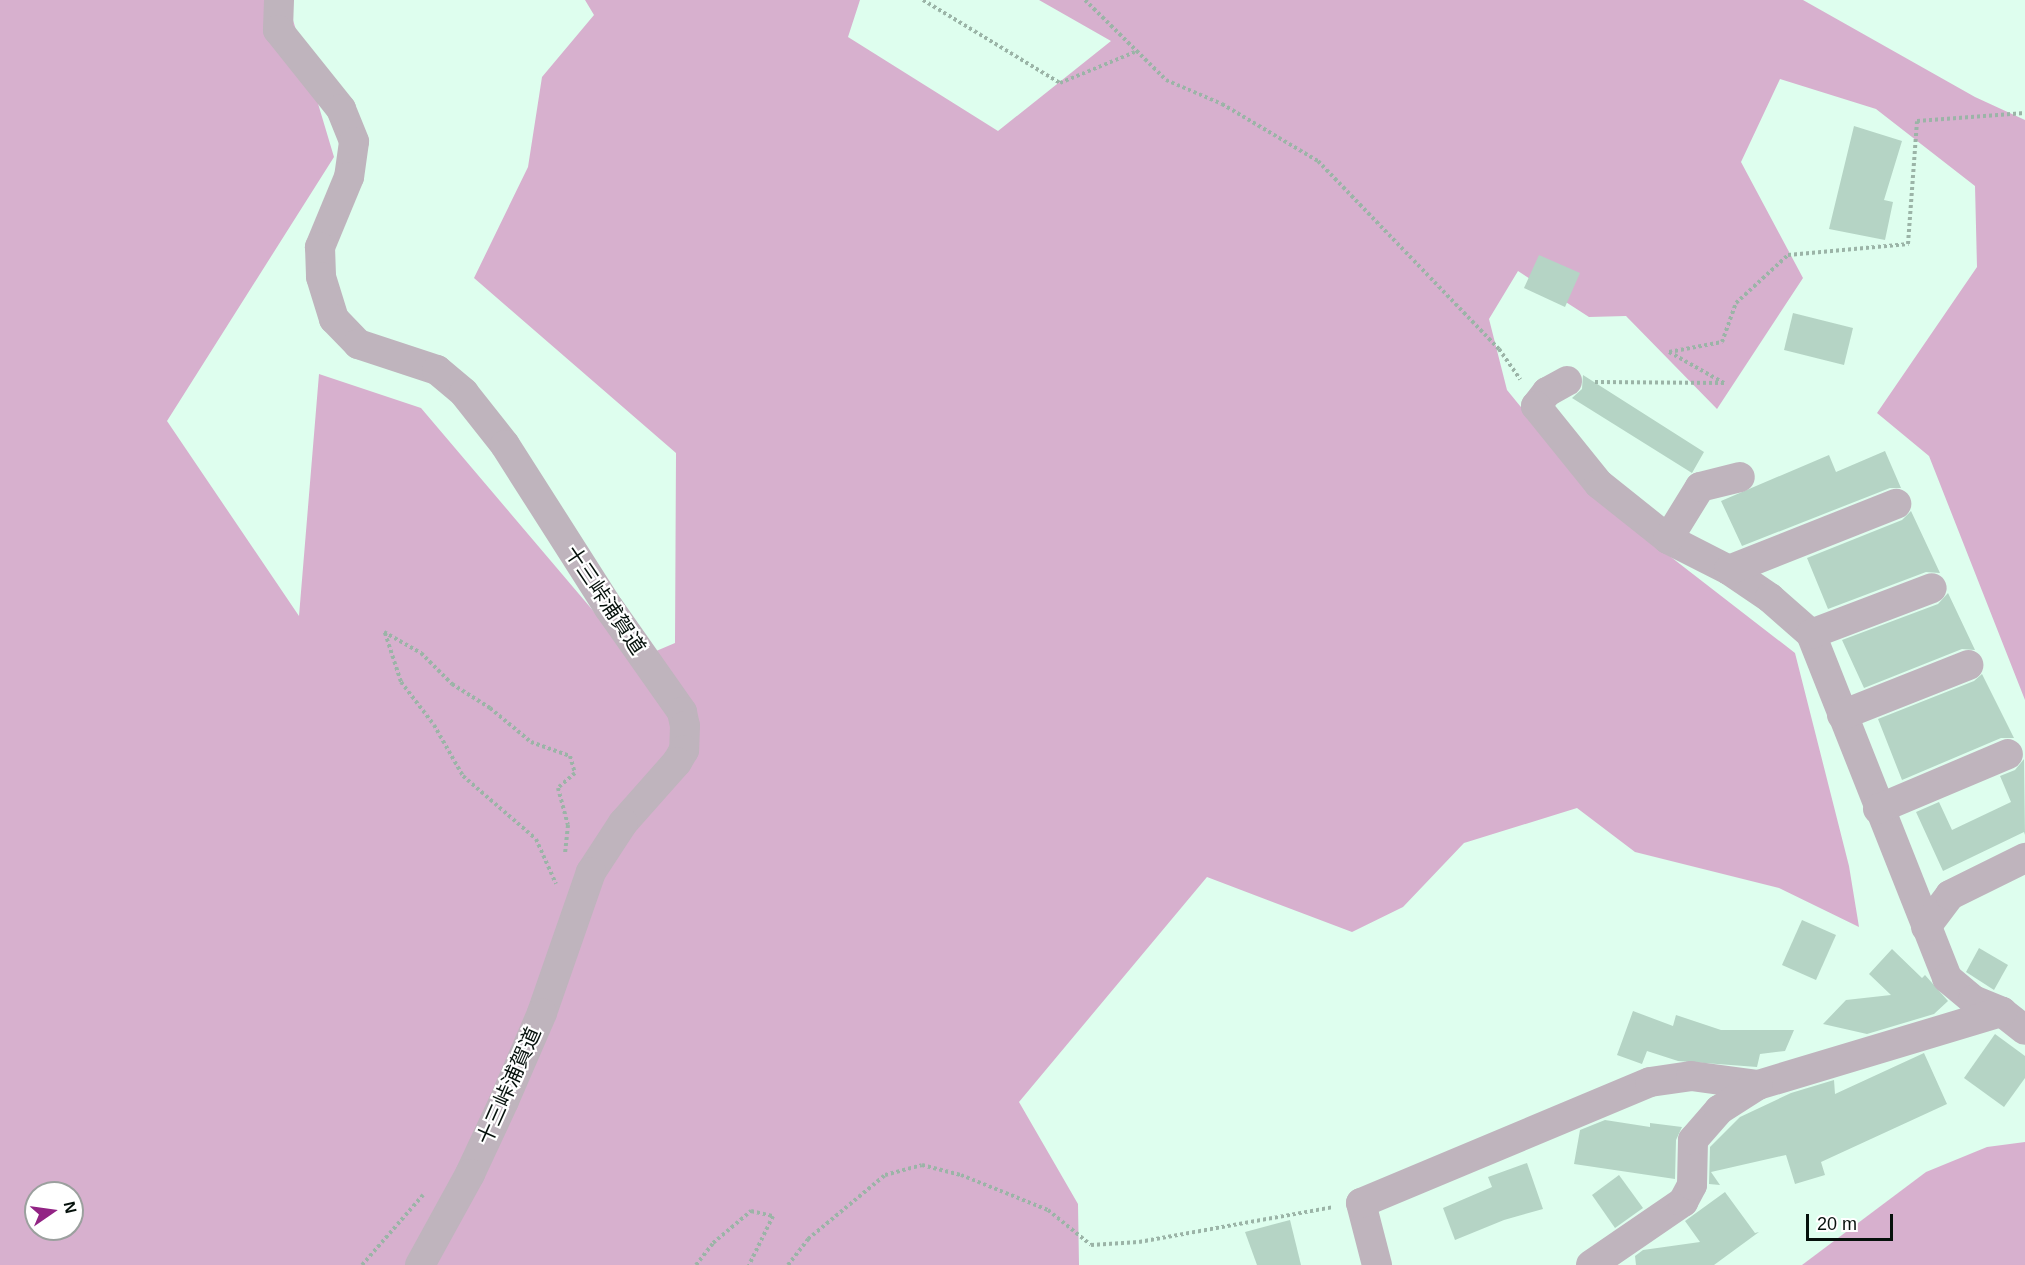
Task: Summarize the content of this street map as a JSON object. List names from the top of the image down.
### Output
{
  "streets": {
    "street": ["十三峠浦賀道"]
  },
  "scale_bar": "20 m",
  "north": "right"
}
